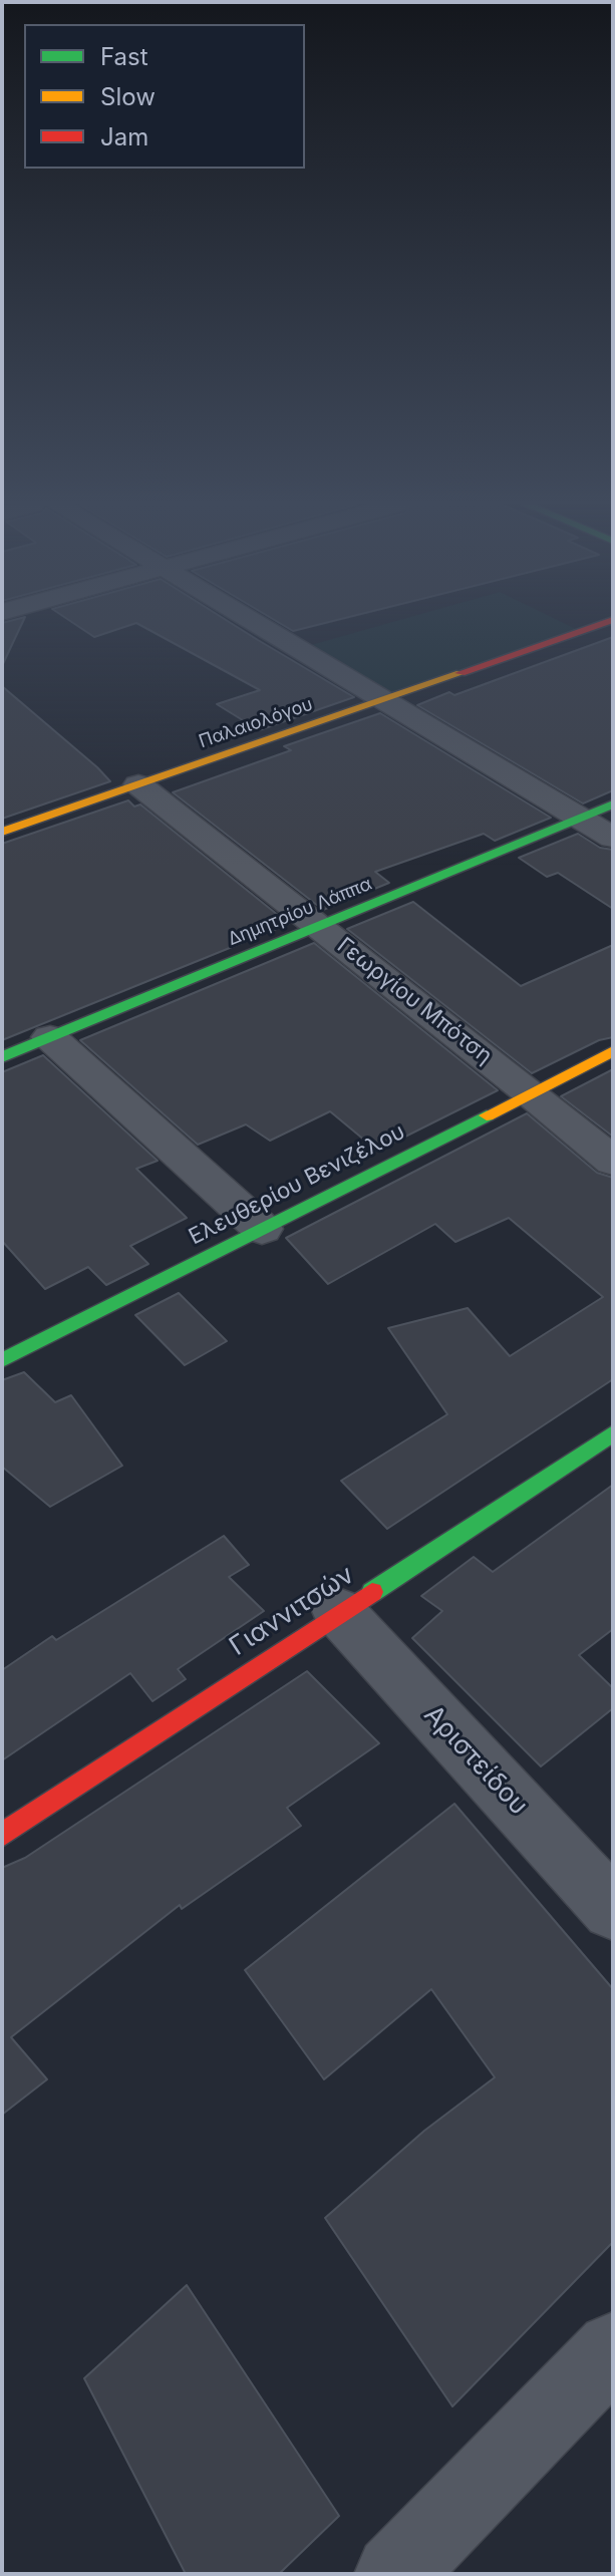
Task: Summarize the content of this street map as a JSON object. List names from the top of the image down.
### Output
{
  "streets": {
    "street": [
      "Παλαιολόγου",
      "Δημητρίου Λάππα",
      "Γεωργίου Μπότση",
      "Ελευθερίου Βενιζέλου",
      "Γιαννιτσών",
      "Αριστείδου"
    ]
  },
  "crossings": [
    ["Παλαιολόγου", "Γεωργίου Μπότση"],
    ["Δημητρίου Λάππα", "Γεωργίου Μπότση"],
    ["Γεωργίου Μπότση", "Ελευθερίου Βενιζέλου"],
    ["Γιαννιτσών", "Αριστείδου"]
  ],
  "legend": ["Fast", "Slow", "Jam"]
}
